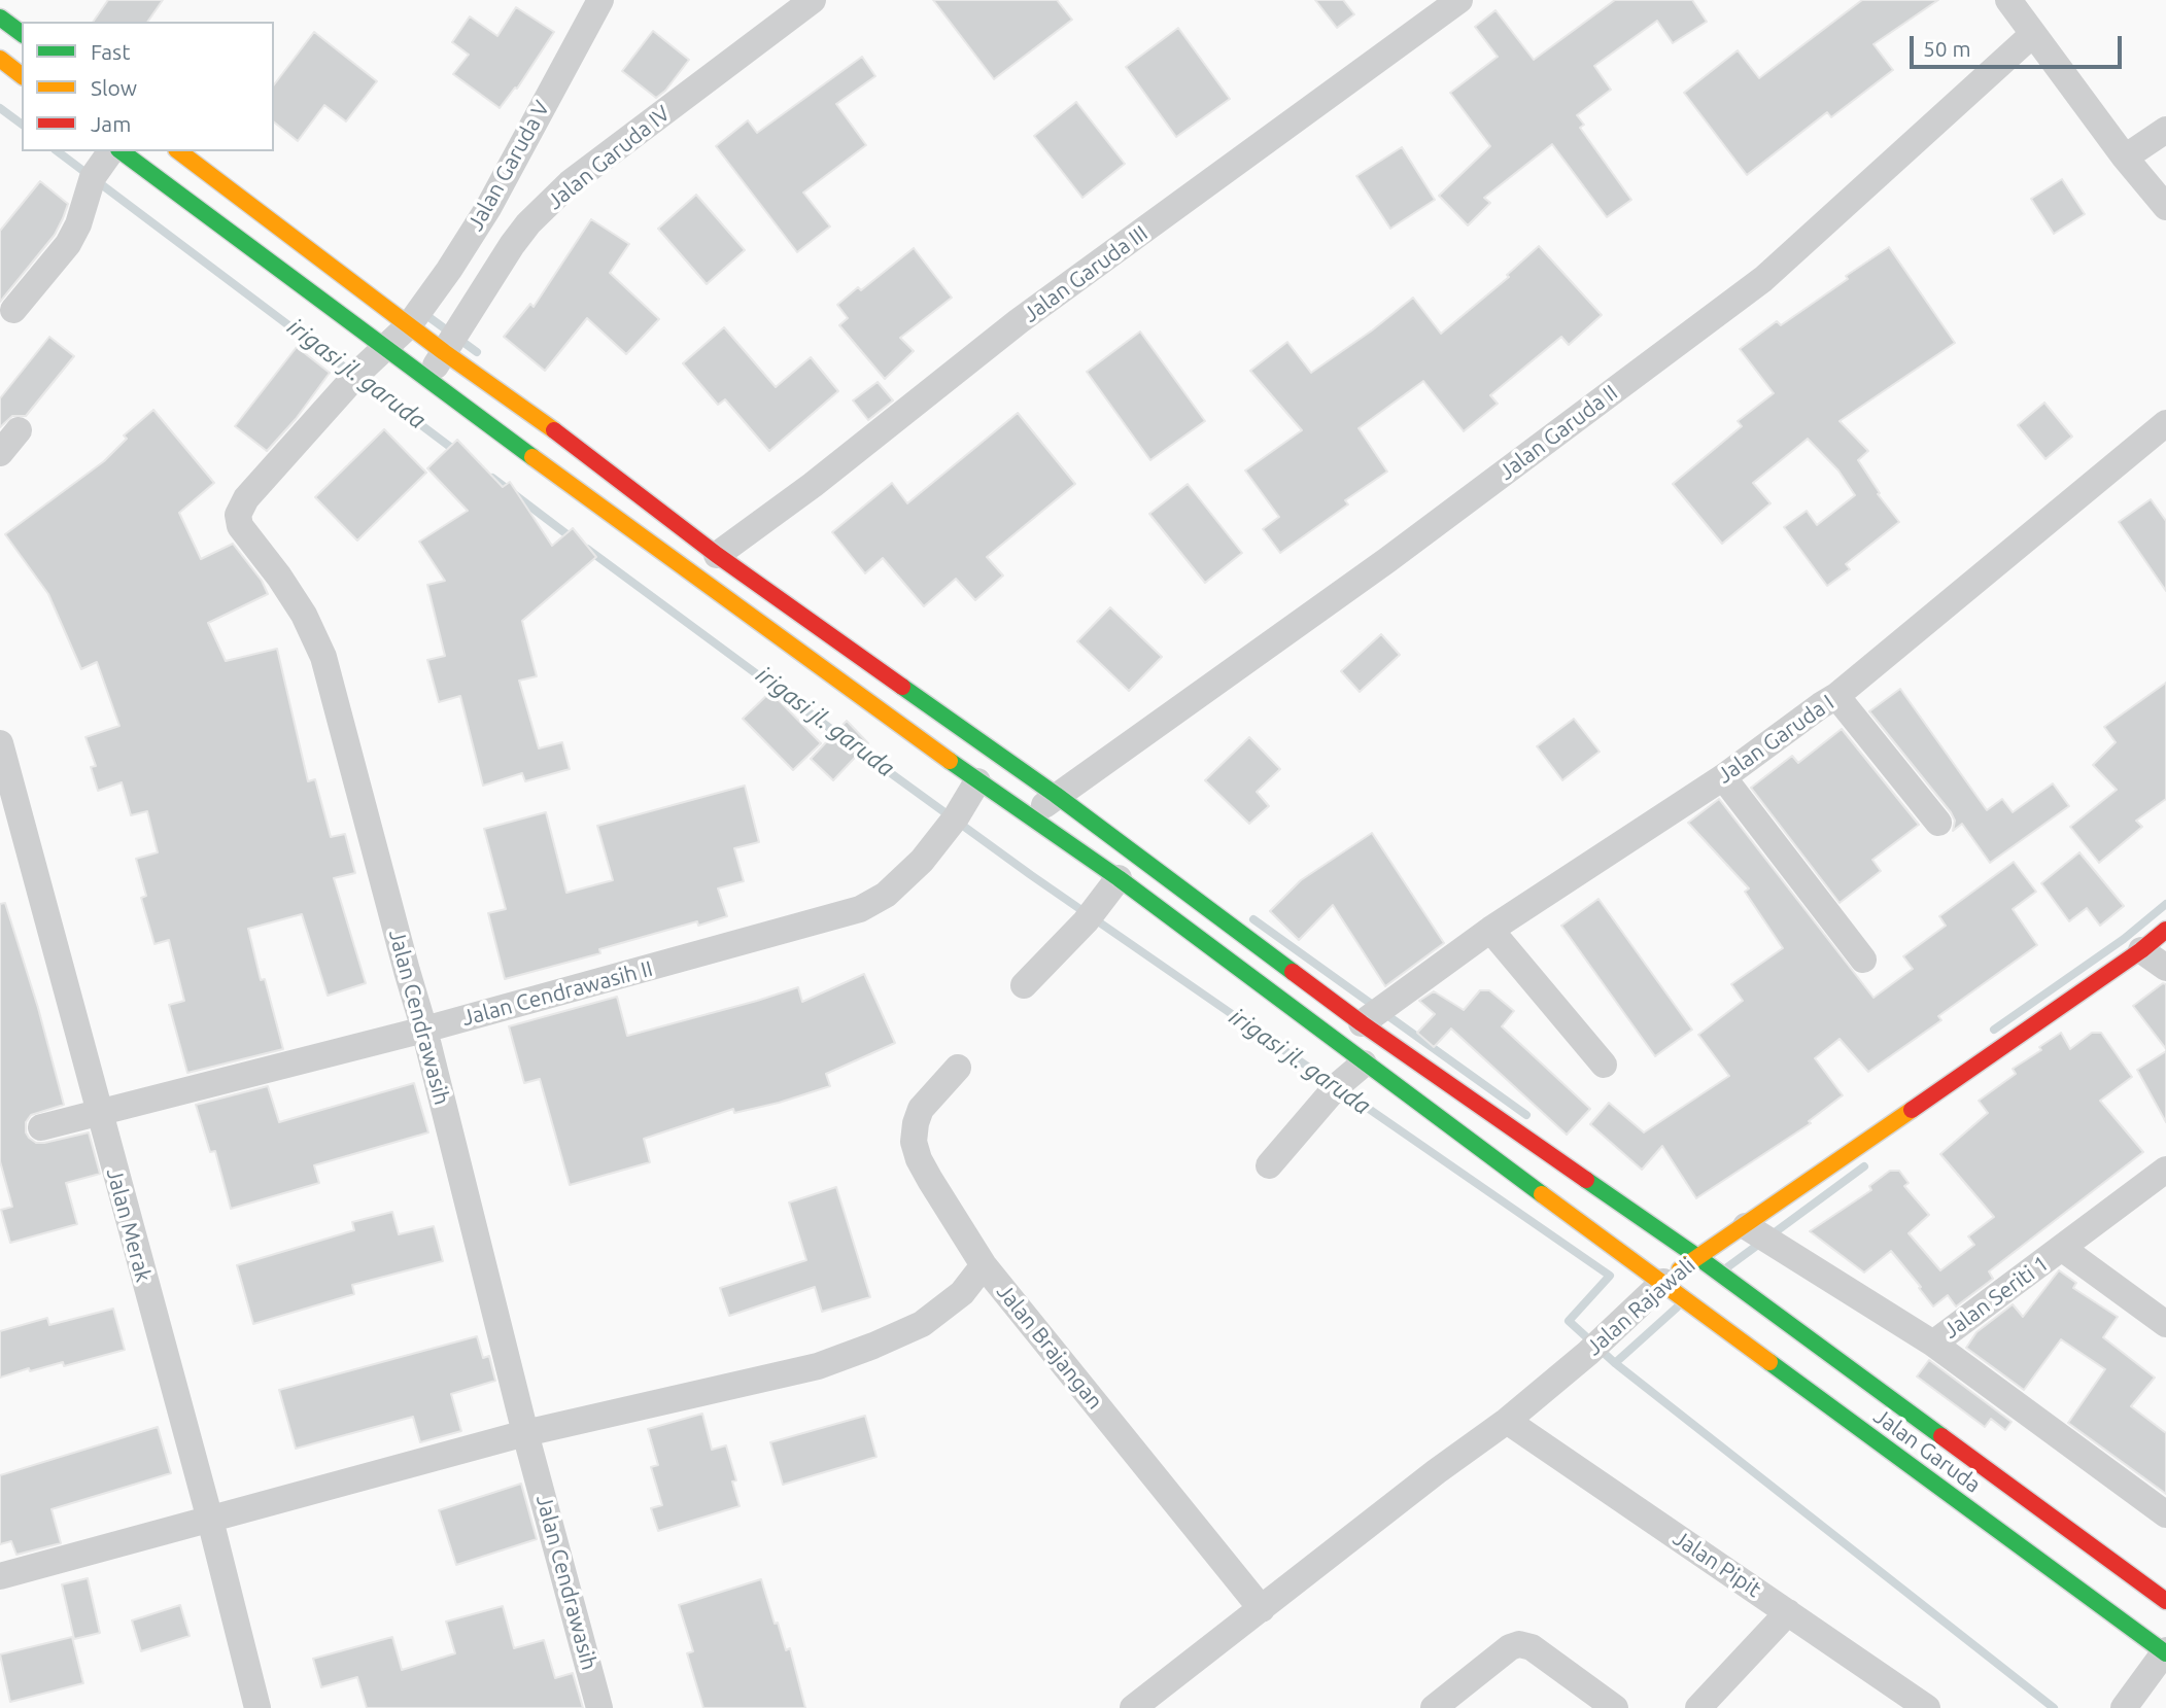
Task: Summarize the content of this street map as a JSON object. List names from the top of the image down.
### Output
{
  "streets": {
    "main road": ["Jalan Rajawali", "Jalan Garuda"],
    "street": [
      "Jalan Garuda IV",
      "Jalan Garuda V",
      "Jalan Garuda III",
      "Jalan Garuda II",
      "Jalan Garuda I",
      "Jalan Cendrawasih II",
      "Jalan Cendrawasih",
      "Jalan Merak",
      "Jalan Seriti 1",
      "Jalan Brajangan",
      "Jalan Pipit"
    ]
  },
  "crossings": [
    ["Jalan Garuda V", "Jalan Cendrawasih"],
    ["Jalan Garuda III", "Jalan Garuda"],
    ["Jalan Garuda II", "Jalan Garuda"],
    ["Jalan Garuda I", "Jalan Garuda"],
    ["Jalan Cendrawasih II", "Jalan Cendrawasih"],
    ["Jalan Cendrawasih II", "Jalan Merak"],
    ["Jalan Cendrawasih II", "Jalan Garuda"],
    ["Jalan Seriti 1", "Jalan Rajawali"],
    ["Jalan Rajawali", "Jalan Brajangan"],
    ["Jalan Rajawali", "Jalan Garuda"],
    ["Jalan Rajawali", "Jalan Pipit"]
  ],
  "water": ["irigasi jl. garuda"],
  "legend": ["Fast", "Slow", "Jam"],
  "scale_bar": "50 m"
}
